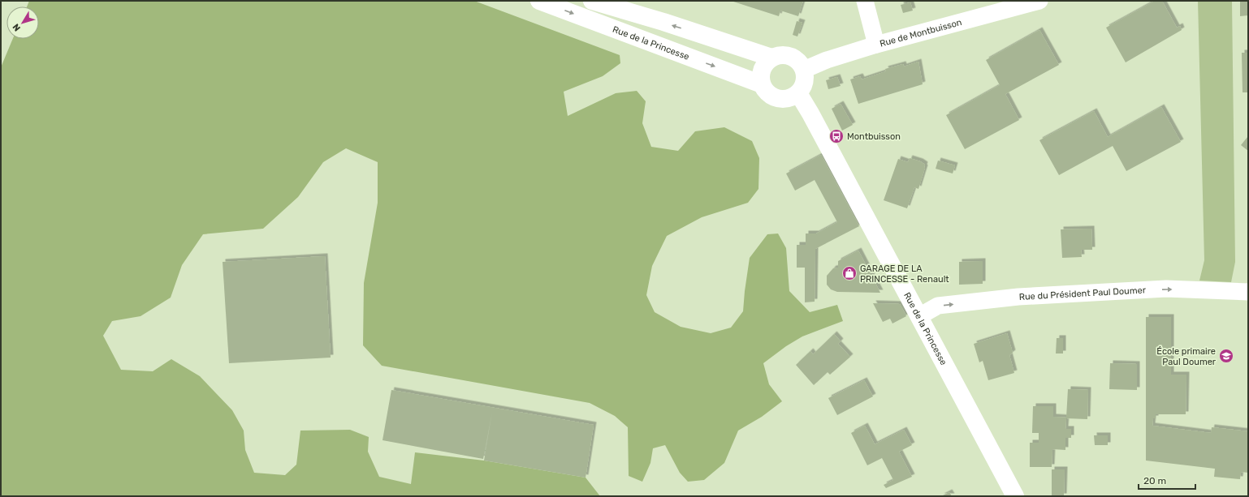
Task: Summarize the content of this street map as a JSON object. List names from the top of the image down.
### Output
{
  "streets": {
    "street": ["Rue de Montbuisson", "Rue de la Princesse", "Rue du Président Paul Doumer"]
  },
  "crossings": [
    ["Rue de Montbuisson", "Rue de la Princesse"],
    ["Rue de la Princesse", "Rue du Président Paul Doumer"]
  ],
  "one_way": ["Rue du Président Paul Doumer"],
  "places": {
    "bus stop": ["Montbuisson"],
    "shop": ["GARAGE DE LA PRINCESSE - Renault"],
    "school or university": ["École primaire Paul Doumer"]
  },
  "scale_bar": "20 m",
  "north": "bottom left"
}
